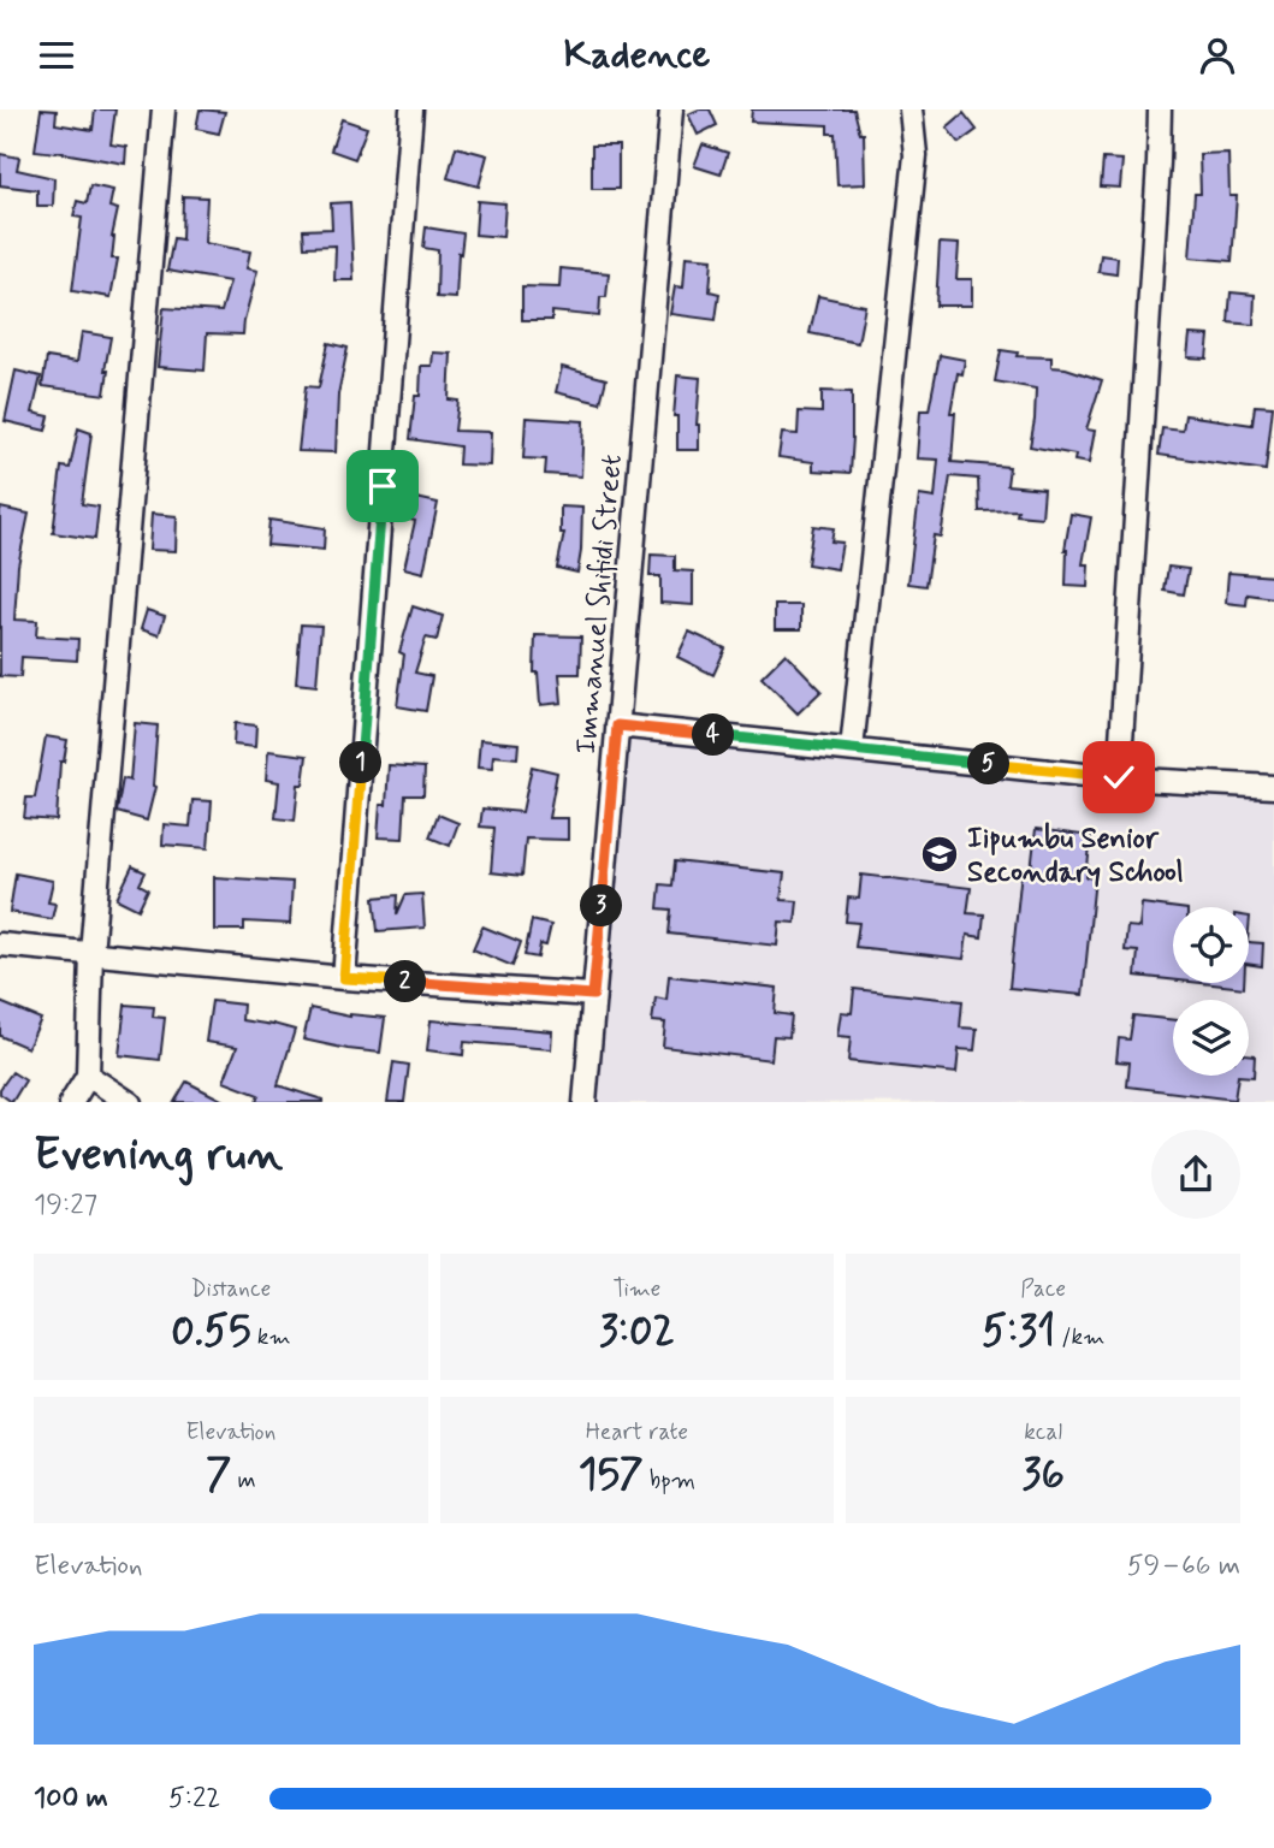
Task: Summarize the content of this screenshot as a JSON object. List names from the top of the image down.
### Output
{
  "streets": {
    "street": ["Immanuel Shifidi Street"]
  },
  "places": {
    "school or university": ["Iipumbu Senior Secondary School"]
  },
  "page": {
    "header": "Kadence",
    "pins": [
      "4",
      "1",
      "5",
      "3",
      "2"
    ],
    "heading": ["Evening run", "19:27"],
    "stats": [
      ["Distance", "0.55 km"],
      ["Time", "3:02"],
      ["Pace", "5:31 /km"],
      ["Elevation", "7 m"],
      ["Heart rate", "157 bpm"],
      ["kcal", "36"]
    ],
    "chart": ["Elevation", "59–66 m"],
    "list": [
      {
        "name": "100 m",
        "note": "5:22"
      }
    ]
  }
}
